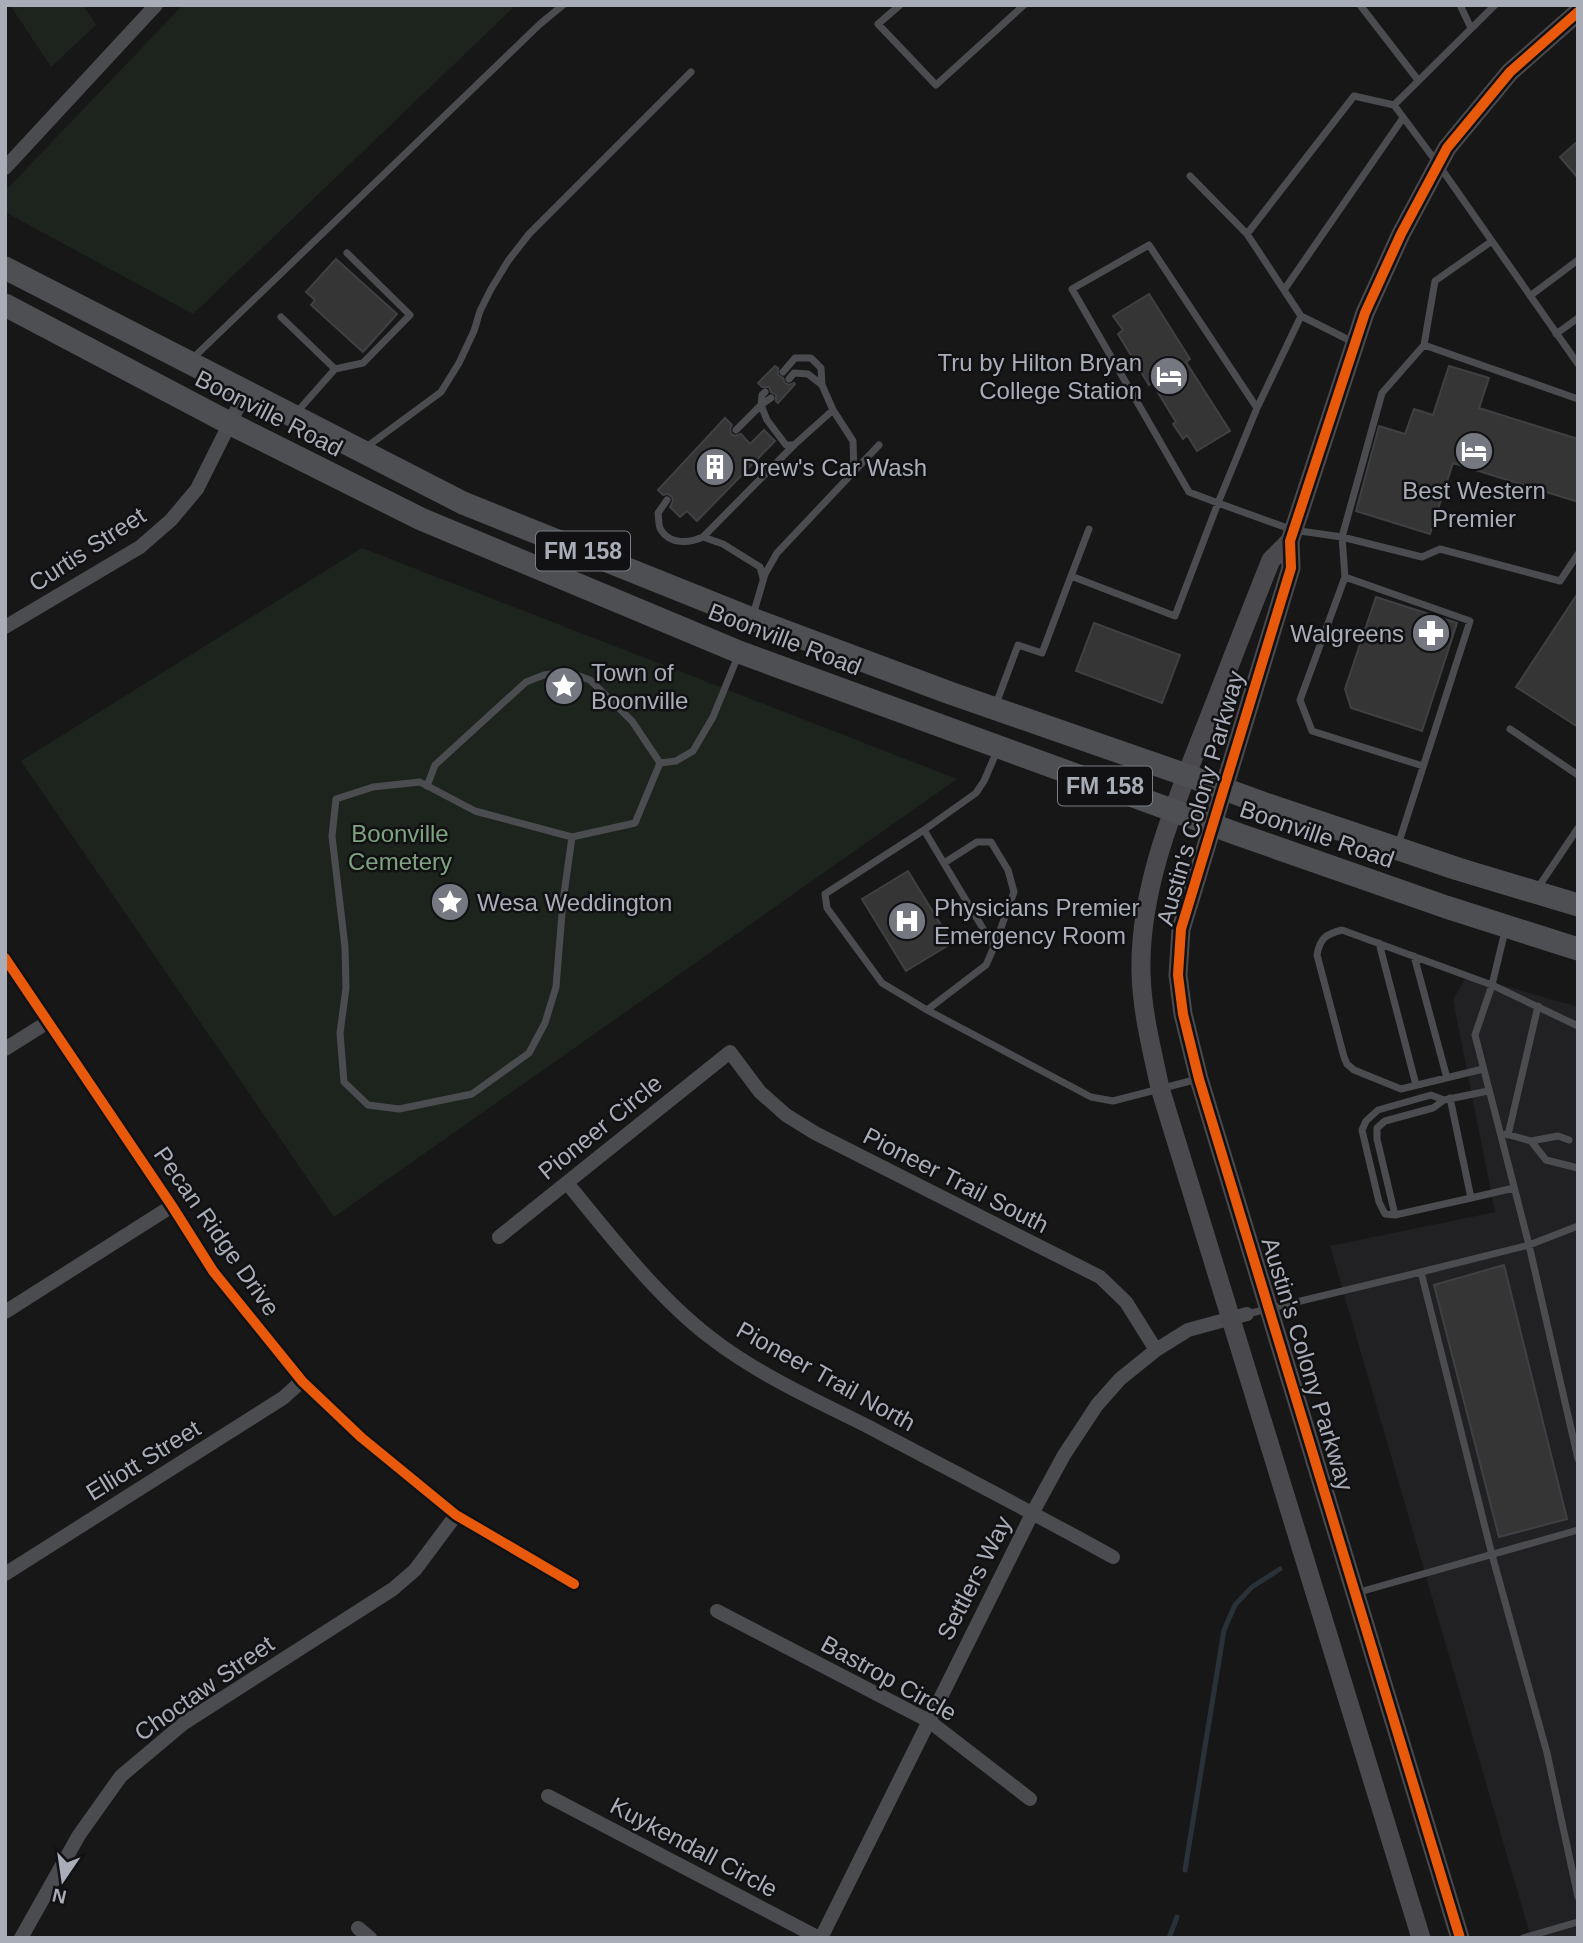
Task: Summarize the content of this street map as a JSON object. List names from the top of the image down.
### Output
{
  "streets": {
    "main road": ["Boonville Road", "FM 158"],
    "street": [
      "Curtis Street",
      "Austin's Colony Parkway",
      "Pioneer Circle",
      "Pioneer Trail South",
      "Pecan Ridge Drive",
      "Pioneer Trail North",
      "Elliott Street",
      "Settlers Way",
      "Bastrop Circle",
      "Choctaw Street",
      "Kuykendall Circle"
    ]
  },
  "crossings": [
    ["Boonville Road", "Curtis Street"],
    ["Boonville Road", "Austin's Colony Parkway"],
    ["Austin's Colony Parkway", "Settlers Way"],
    ["Pioneer Circle", "Pioneer Trail South"],
    ["Pioneer Circle", "Pioneer Trail North"],
    ["Pioneer Trail South", "Settlers Way"],
    ["Pecan Ridge Drive", "Elliott Street"],
    ["Pecan Ridge Drive", "Choctaw Street"],
    ["Pioneer Trail North", "Settlers Way"],
    ["Settlers Way", "Bastrop Circle"],
    ["Settlers Way", "Kuykendall Circle"]
  ],
  "parks": ["Boonville Cemetery"],
  "places": {
    "hotel": ["Tru by Hilton Bryan College Station", "Best Western Premier"],
    "building": ["Drew's Car Wash"],
    "pharmacy": ["Walgreens"],
    "place": ["Town of Boonville", "Wesa Weddington"],
    "hospital": ["Physicians Premier Emergency Room"]
  },
  "north": "bottom"
}
